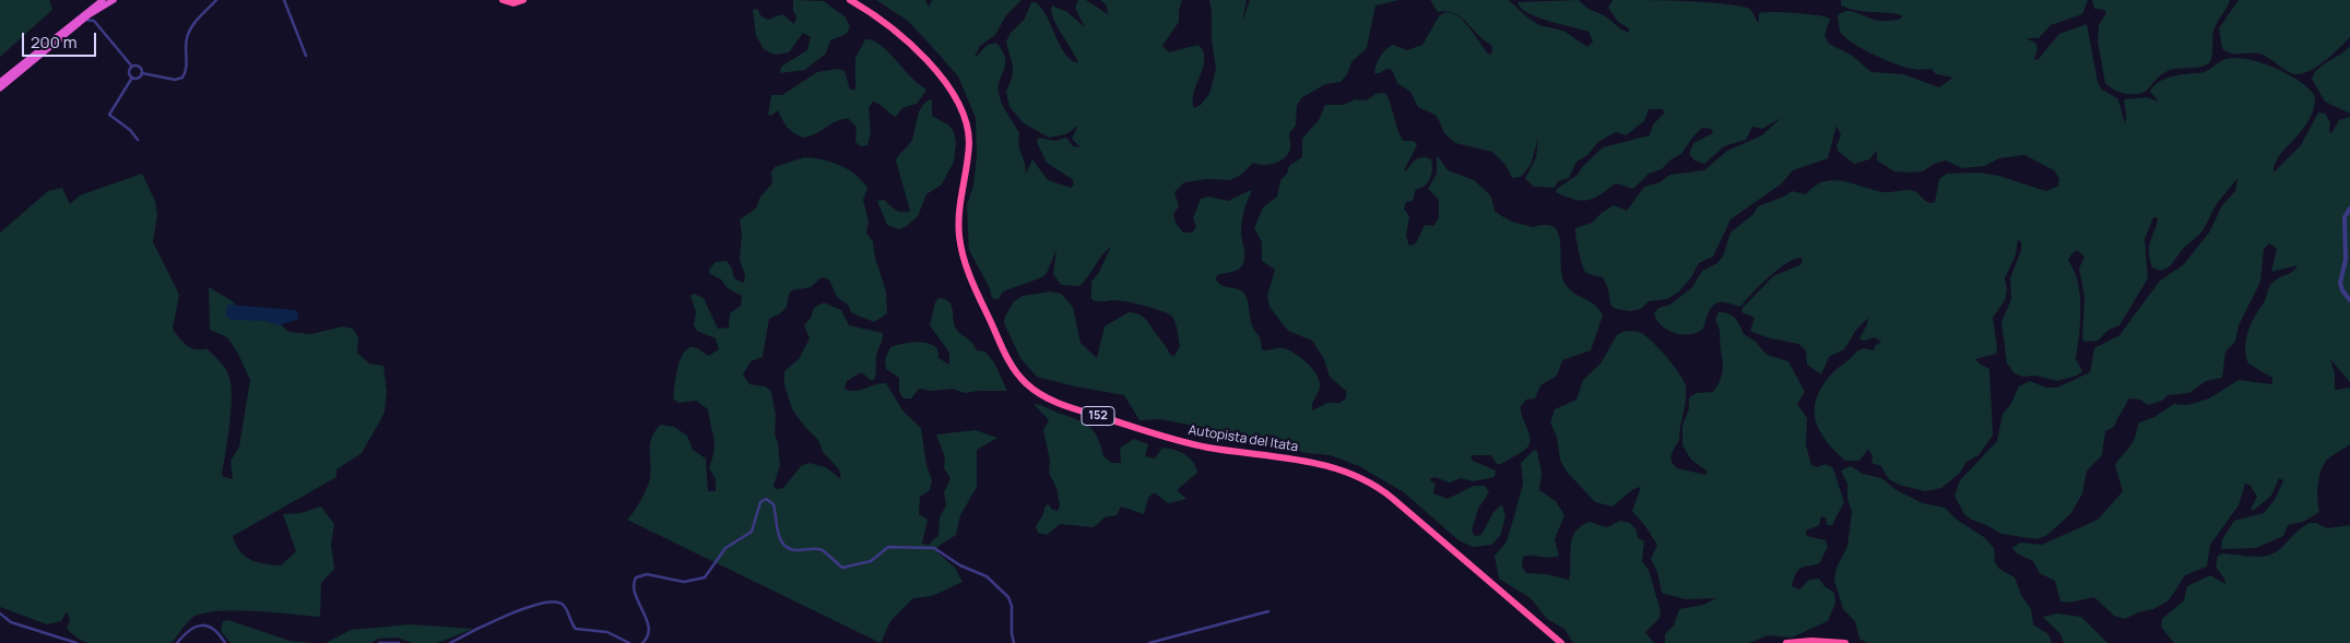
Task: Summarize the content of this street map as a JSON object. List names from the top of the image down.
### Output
{
  "streets": {
    "highway": ["152", "Autopista del Itata"]
  },
  "scale_bar": "200 m"
}
